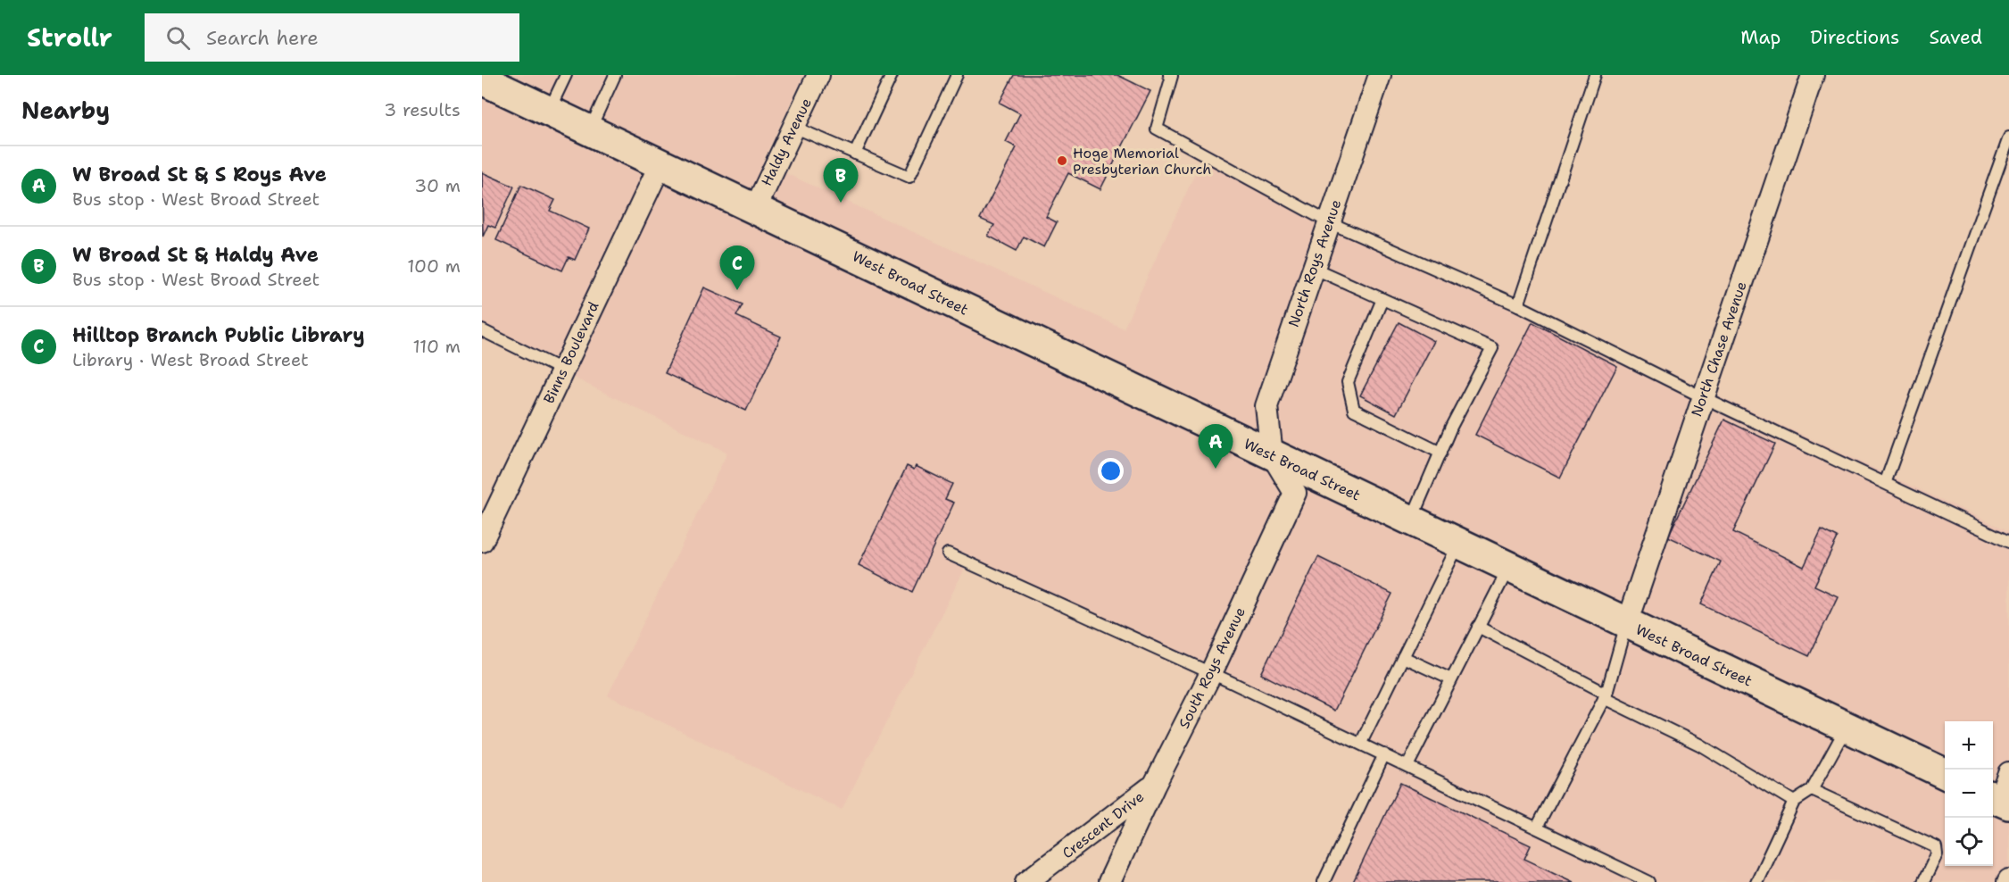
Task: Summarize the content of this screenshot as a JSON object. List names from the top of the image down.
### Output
{
  "streets": {
    "main road": ["West Broad Street"],
    "street": [
      "Haldy Avenue",
      "North Roys Avenue",
      "North Chase Avenue",
      "Binns Boulevard",
      "South Roys Avenue",
      "Crescent Drive"
    ]
  },
  "crossings": [
    ["Haldy Avenue", "West Broad Street"],
    ["North Roys Avenue", "West Broad Street"],
    ["North Roys Avenue", "South Roys Avenue"],
    ["West Broad Street", "North Chase Avenue"],
    ["West Broad Street", "Binns Boulevard"],
    ["West Broad Street", "South Roys Avenue"],
    ["South Roys Avenue", "Crescent Drive"]
  ],
  "places": ["Hoge Memorial Presbyterian Church"],
  "page": {
    "header": "Strollr",
    "search": "Search here",
    "nav": ["Map", "Directions", "Saved"],
    "heading": ["Nearby", "3 results"],
    "list": [
      {
        "mark": "A",
        "name": "W Broad St & S Roys Ave",
        "note": "Bus stop · West Broad Street",
        "value": "30 m"
      },
      {
        "mark": "B",
        "name": "W Broad St & Haldy Ave",
        "note": "Bus stop · West Broad Street",
        "value": "100 m"
      },
      {
        "mark": "C",
        "name": "Hilltop Branch Public Library",
        "note": "Library · West Broad Street",
        "value": "110 m"
      }
    ],
    "pins": ["B", "C", "A"],
    "map_buttons": ["+", "−"]
  }
}
